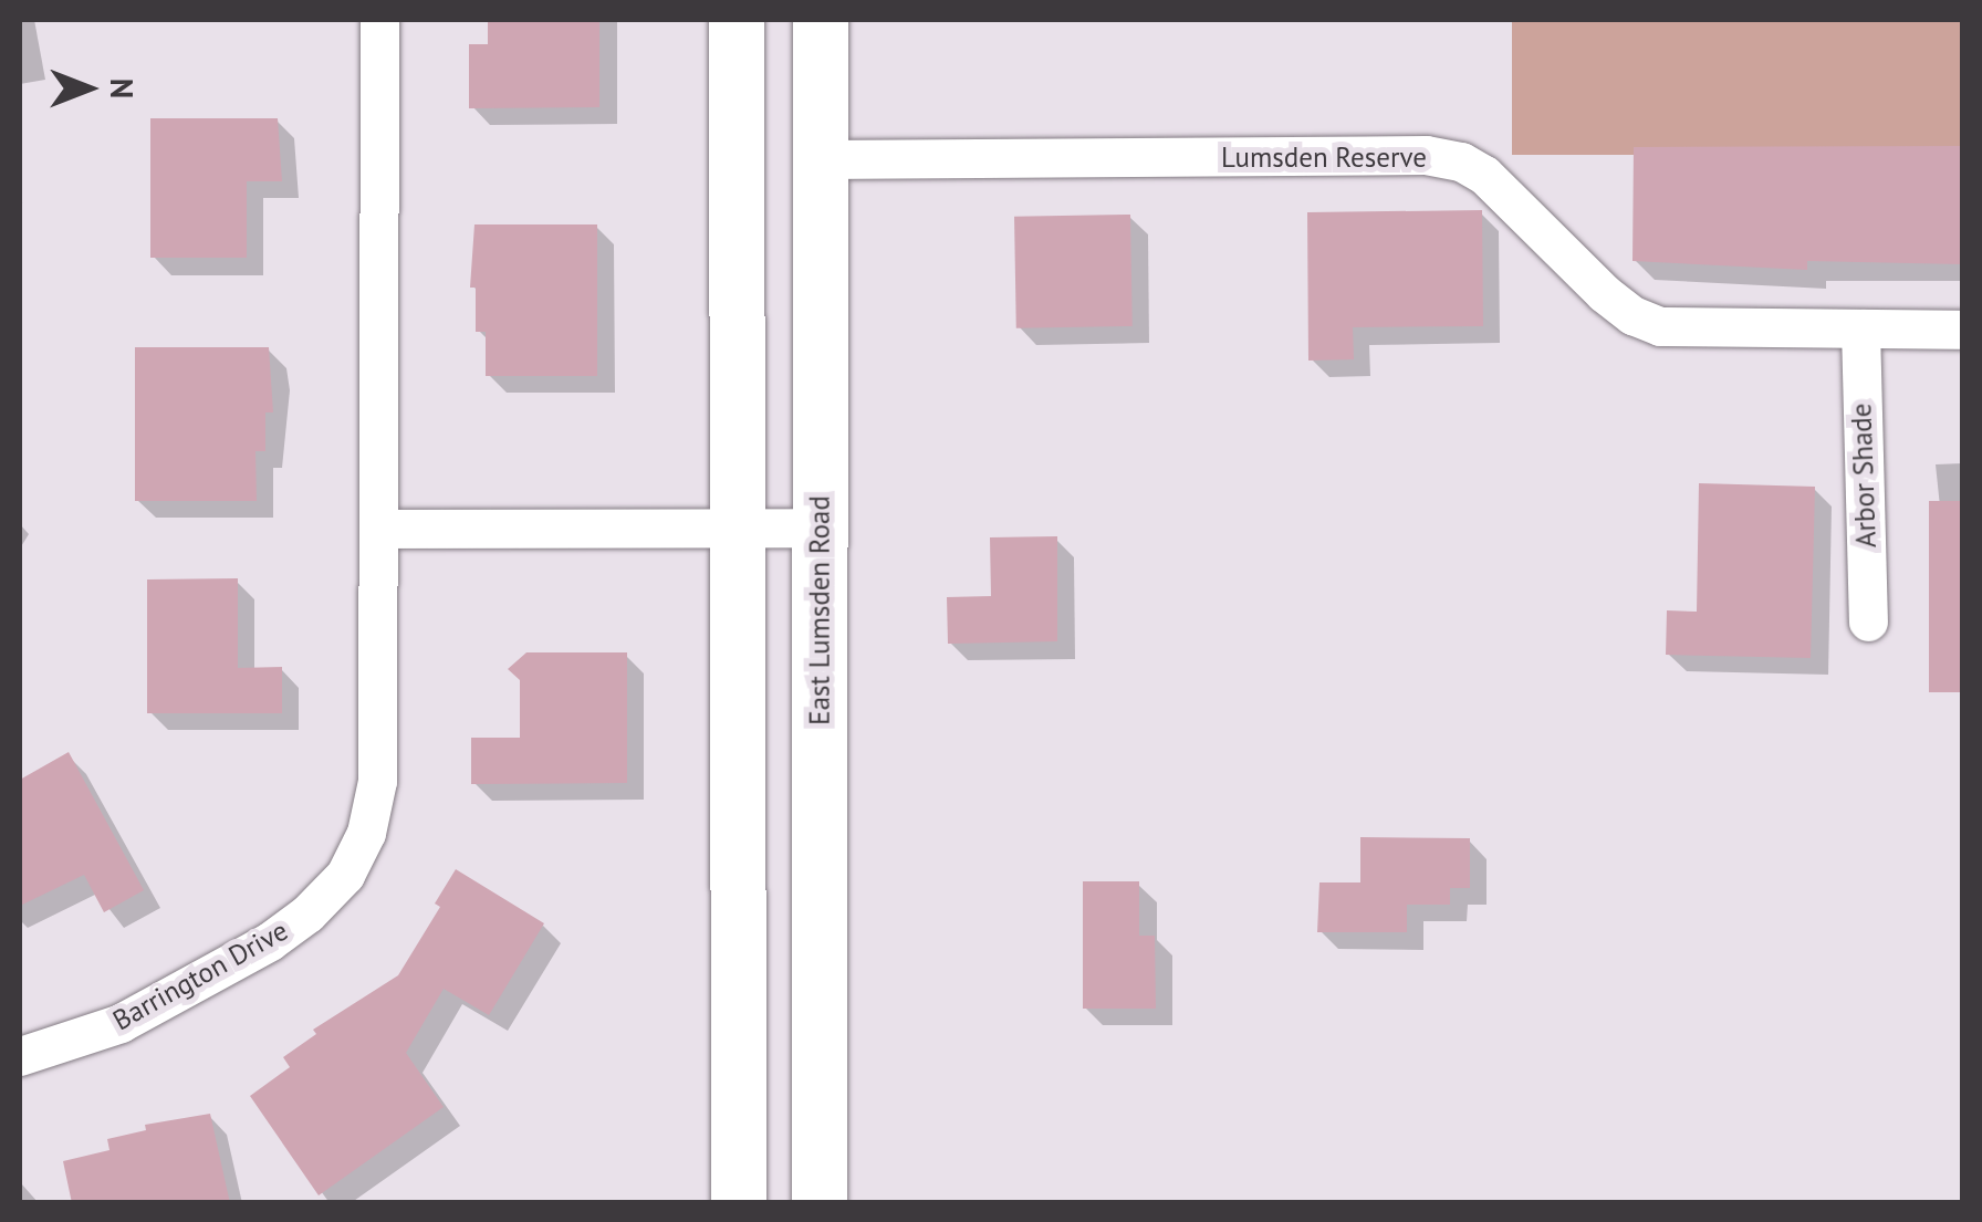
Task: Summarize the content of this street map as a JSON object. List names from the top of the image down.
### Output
{
  "streets": {
    "main road": ["East Lumsden Road"],
    "street": ["Lumsden Reserve", "Arbor Shade", "Barrington Drive"]
  },
  "crossings": [
    ["Lumsden Reserve", "Arbor Shade"],
    ["Lumsden Reserve", "East Lumsden Road"]
  ],
  "north": "right"
}
